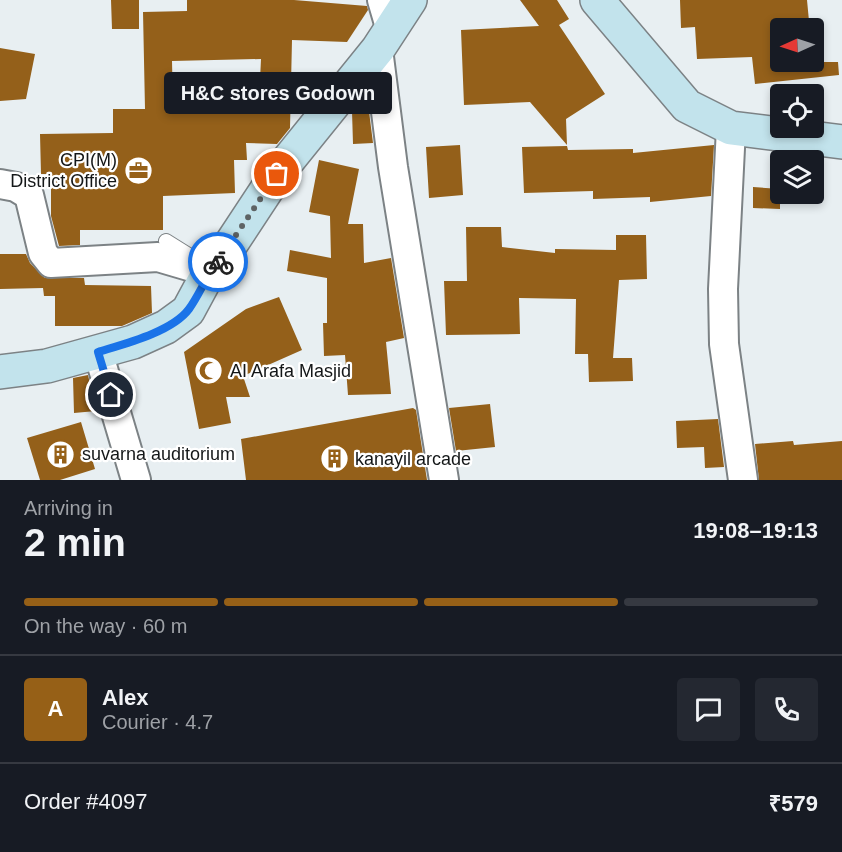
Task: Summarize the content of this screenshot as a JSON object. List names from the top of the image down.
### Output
{
  "places": {
    "office": ["CPI(M) District Office"],
    "other": ["H&C stores Godown"],
    "mosque": ["AI Arafa Masjid"],
    "building": ["suvarna auditorium", "kanayil arcade"]
  },
  "north": "left",
  "page": {
    "bubble": "H&C stores Godown",
    "heading": ["2 min", "Arriving in", "19:08–19:13"],
    "panel": [
      "Alex",
      "Courier · 4.7",
      "Order #4097",
      "₹579"
    ],
    "bar": "On the way · 60 m",
    "round": "A"
  }
}
